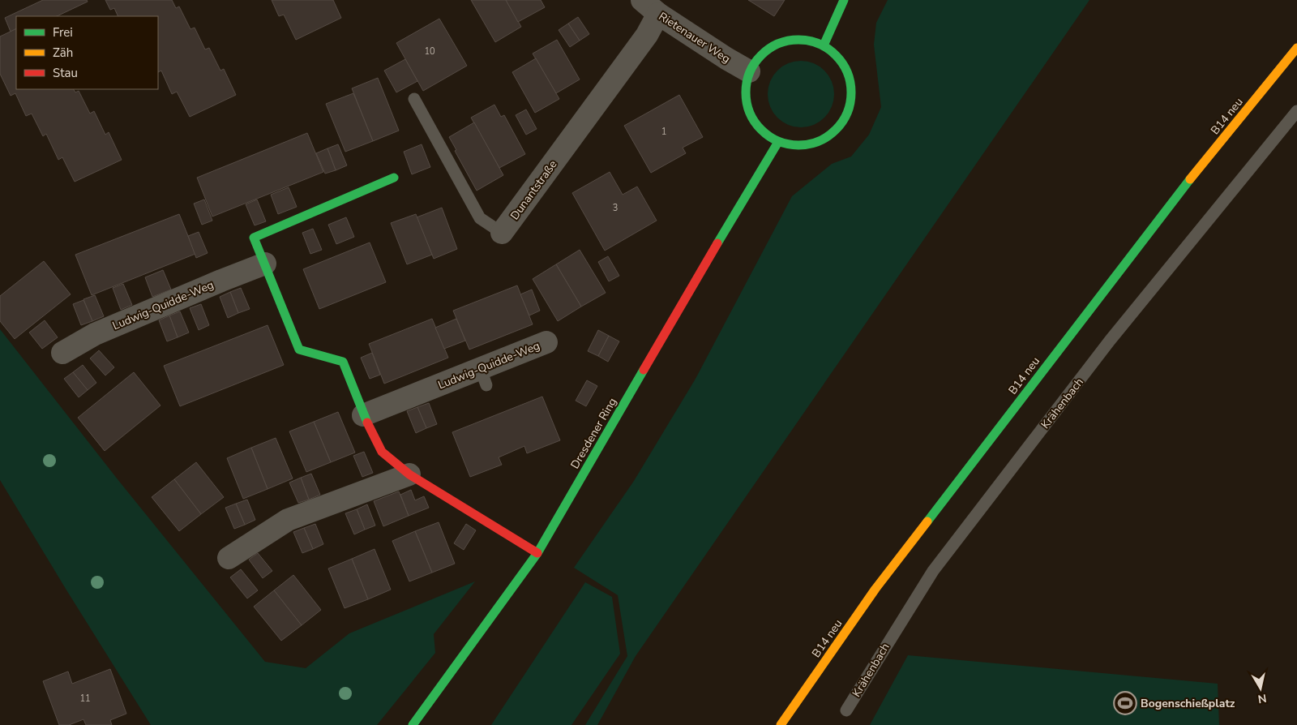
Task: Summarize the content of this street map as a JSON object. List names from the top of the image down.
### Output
{
  "streets": {
    "street": [
      "Rietenauer Weg",
      "B14 neu",
      "Dunantstraße",
      "Ludwig-Quidde-Weg",
      "Dresdener Ring"
    ],
    "lane": ["Krähenbach"]
  },
  "crossings": [
    ["Rietenauer Weg", "Dunantstraße"],
    ["Rietenauer Weg", "Dresdener Ring"]
  ],
  "places": {
    "sports": ["Bogenschießplatz"]
  },
  "house_numbers": [
    "10",
    "1",
    "3",
    "11"
  ],
  "legend": ["Frei", "Zäh", "Stau"],
  "north": "bottom"
}
